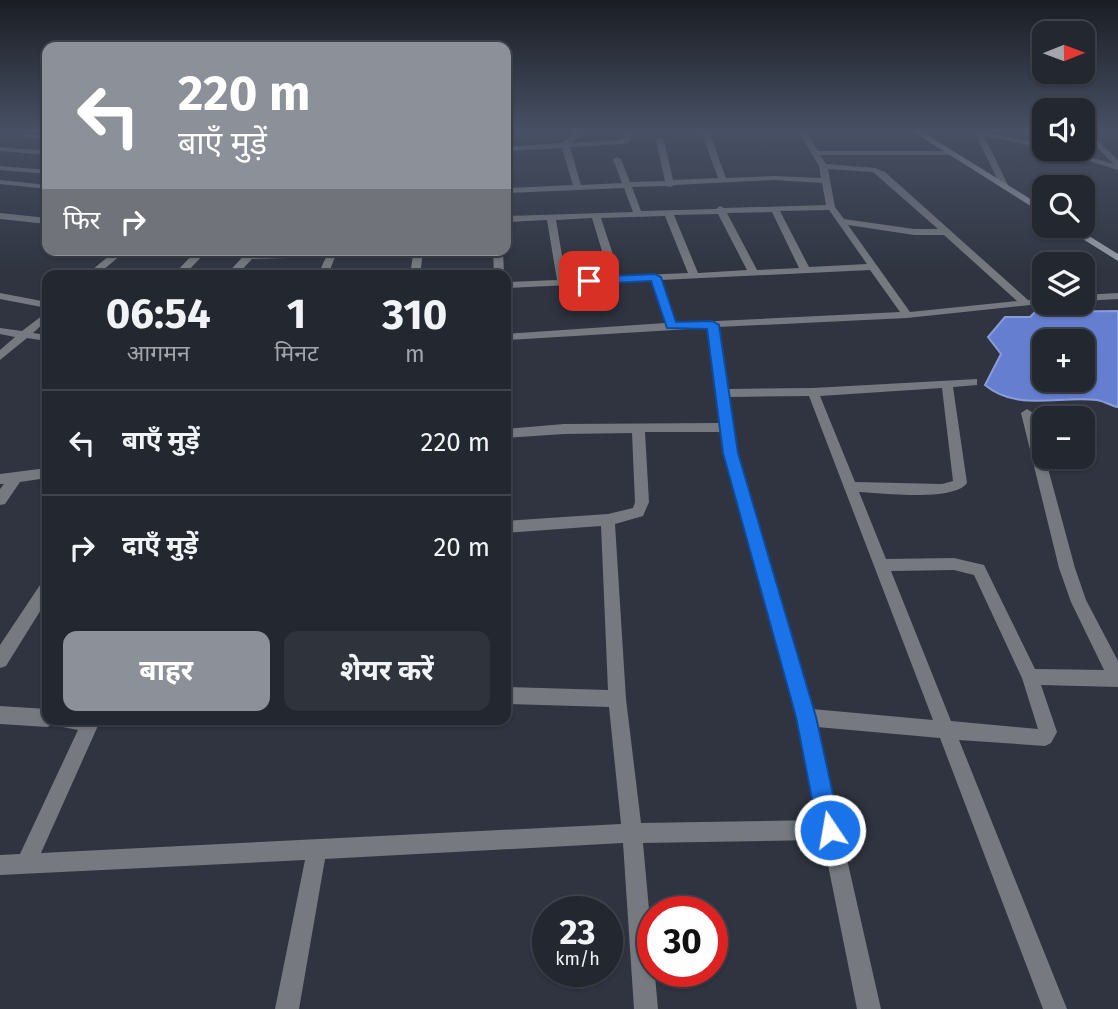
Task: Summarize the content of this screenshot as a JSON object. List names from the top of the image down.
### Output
{
  "north": "right",
  "page": {
    "map_buttons": ["+", "−"],
    "turn": ["220 m", "बाएँ मुड़ें"],
    "then": "फिर",
    "eta": [
      "06:54",
      "आगमन",
      "1",
      "मिनट",
      "310",
      "m"
    ],
    "list": [
      {
        "name": "बाएँ मुड़ें",
        "value": "220 m"
      },
      {
        "name": "दाएँ मुड़ें",
        "value": "20 m"
      }
    ],
    "buttons": ["बाहर", "शेयर करें"],
    "speed": "23 km/h",
    "limit": "30"
  }
}
